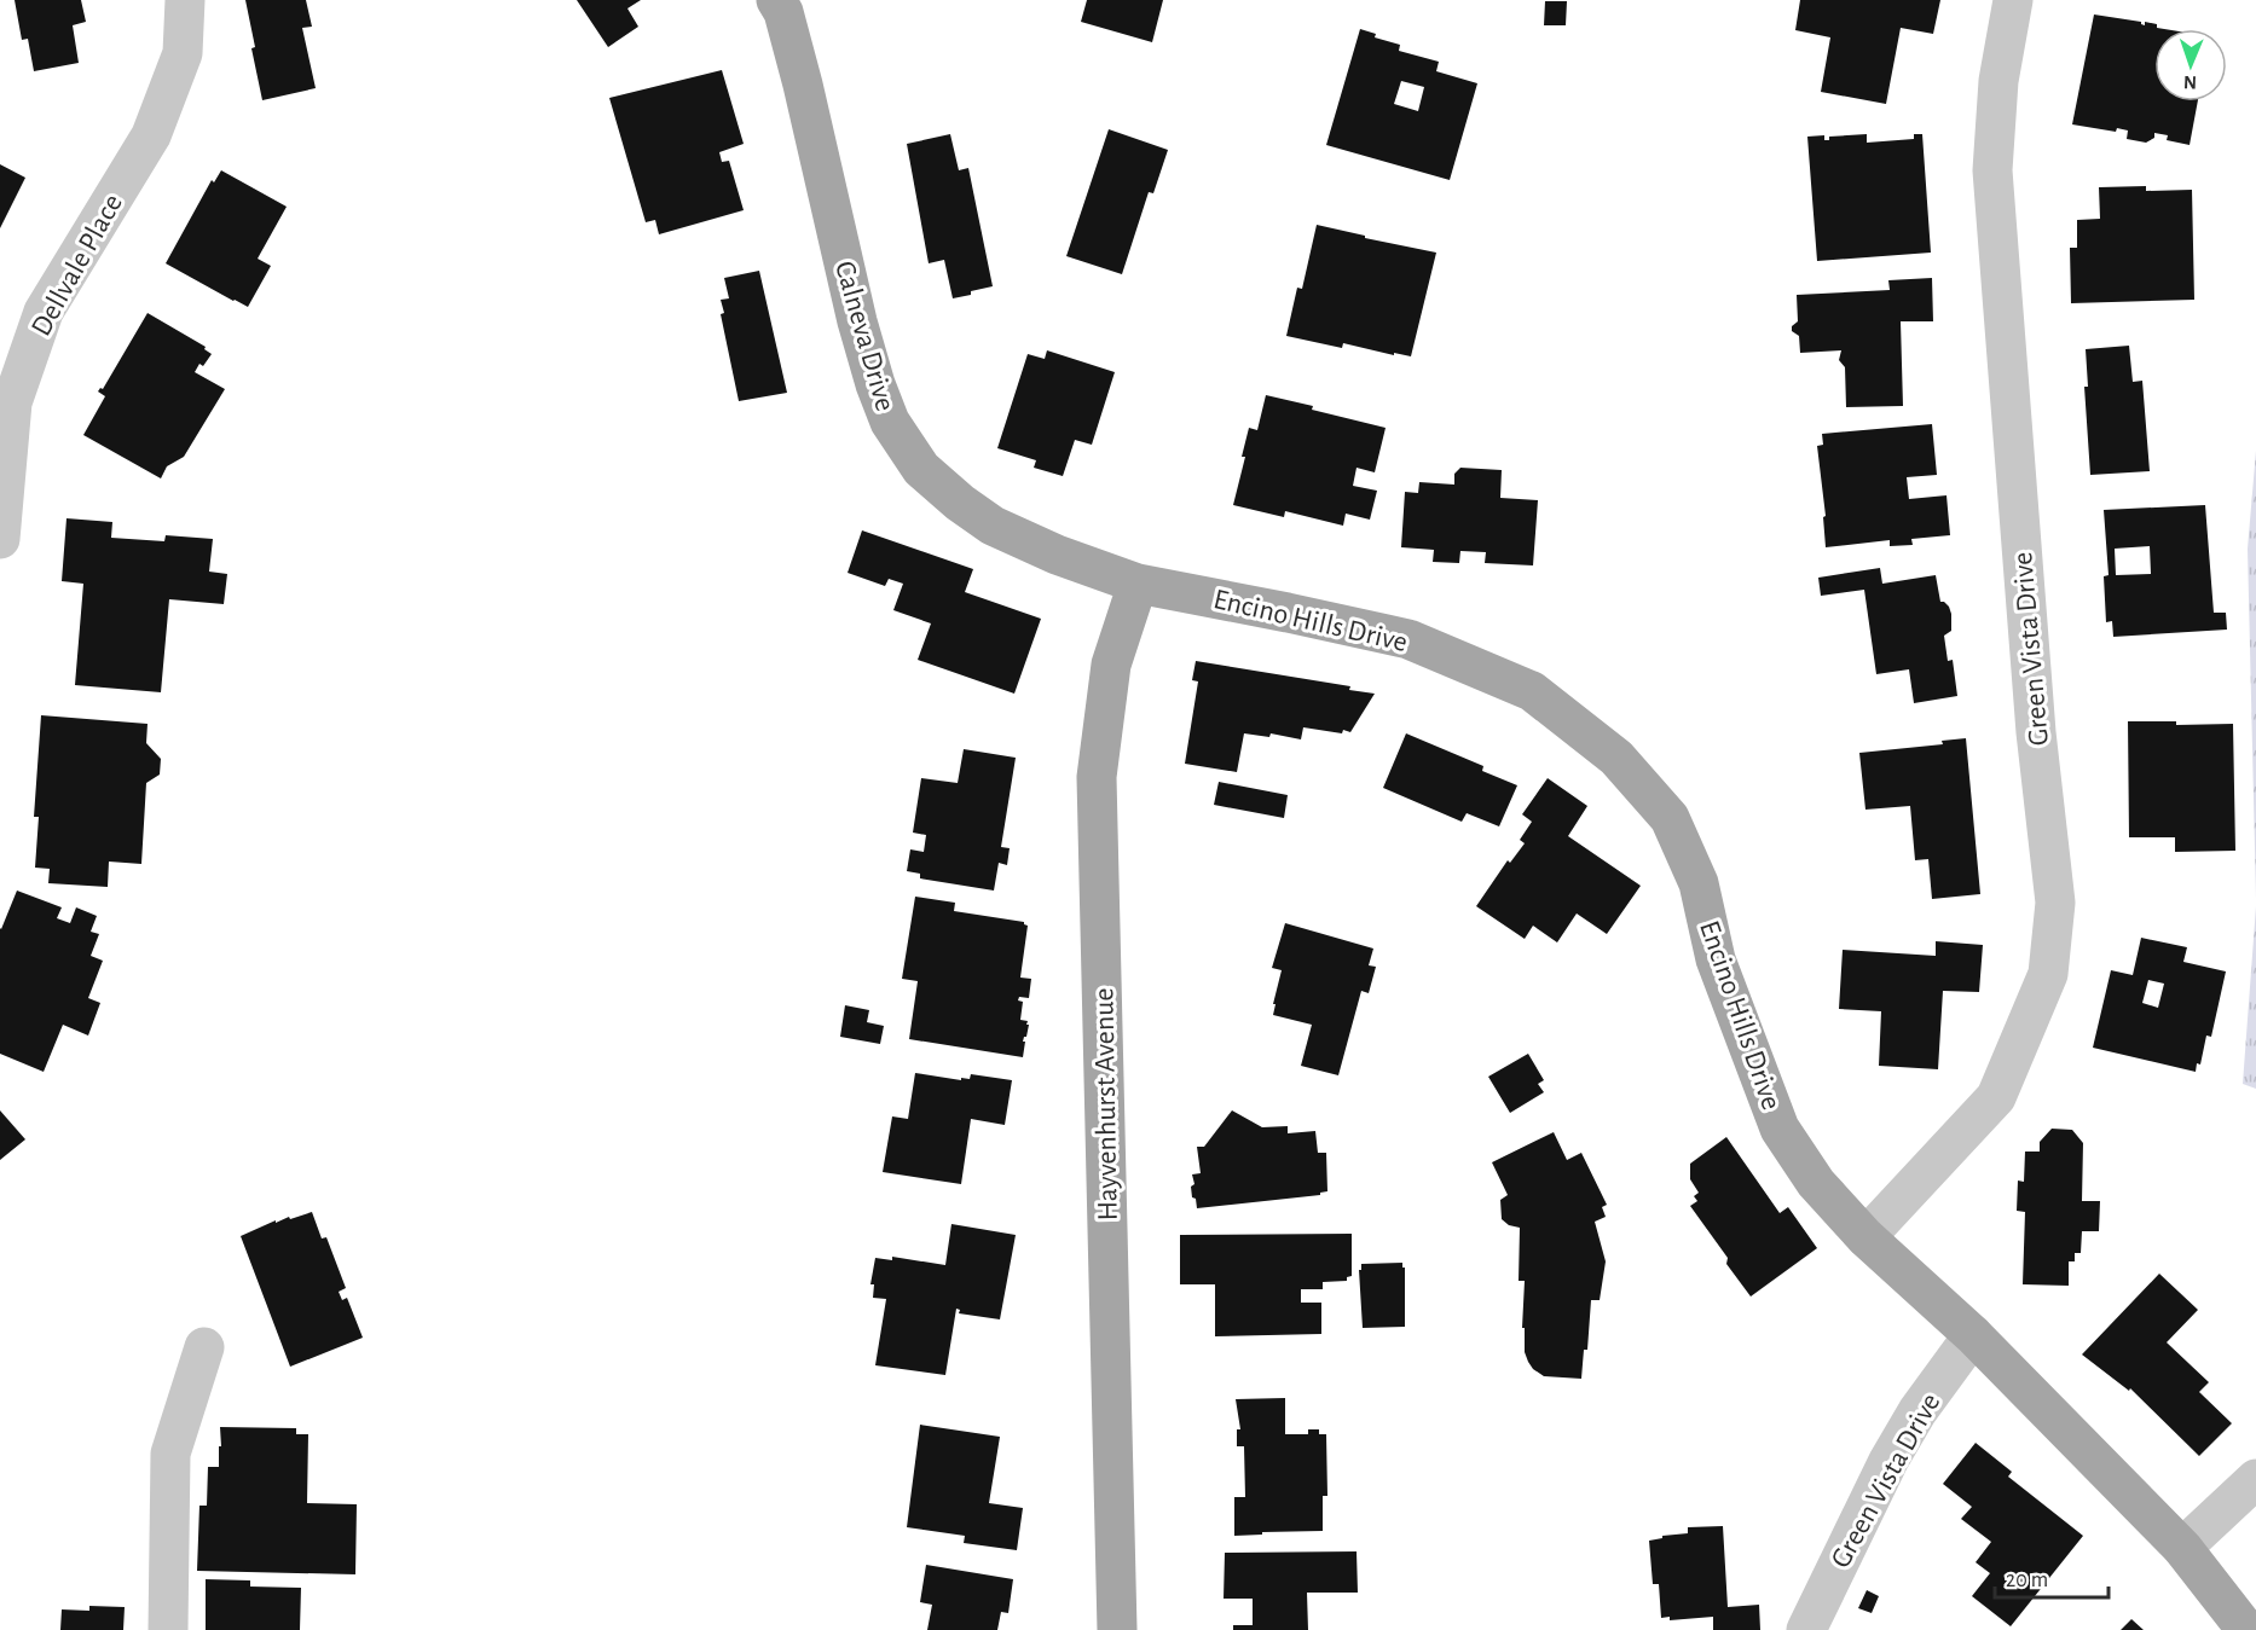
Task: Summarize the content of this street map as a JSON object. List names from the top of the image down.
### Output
{
  "streets": {
    "main road": ["Calneva Drive", "Encino Hills Drive", "Hayvenhurst Avenue"],
    "street": ["Dellvale Place", "Green Vista Drive"]
  },
  "crossings": [
    ["Calneva Drive", "Encino Hills Drive"],
    ["Calneva Drive", "Hayvenhurst Avenue"],
    ["Encino Hills Drive", "Green Vista Drive"],
    ["Encino Hills Drive", "Hayvenhurst Avenue"]
  ],
  "scale_bar": "20 m",
  "north": "bottom"
}
